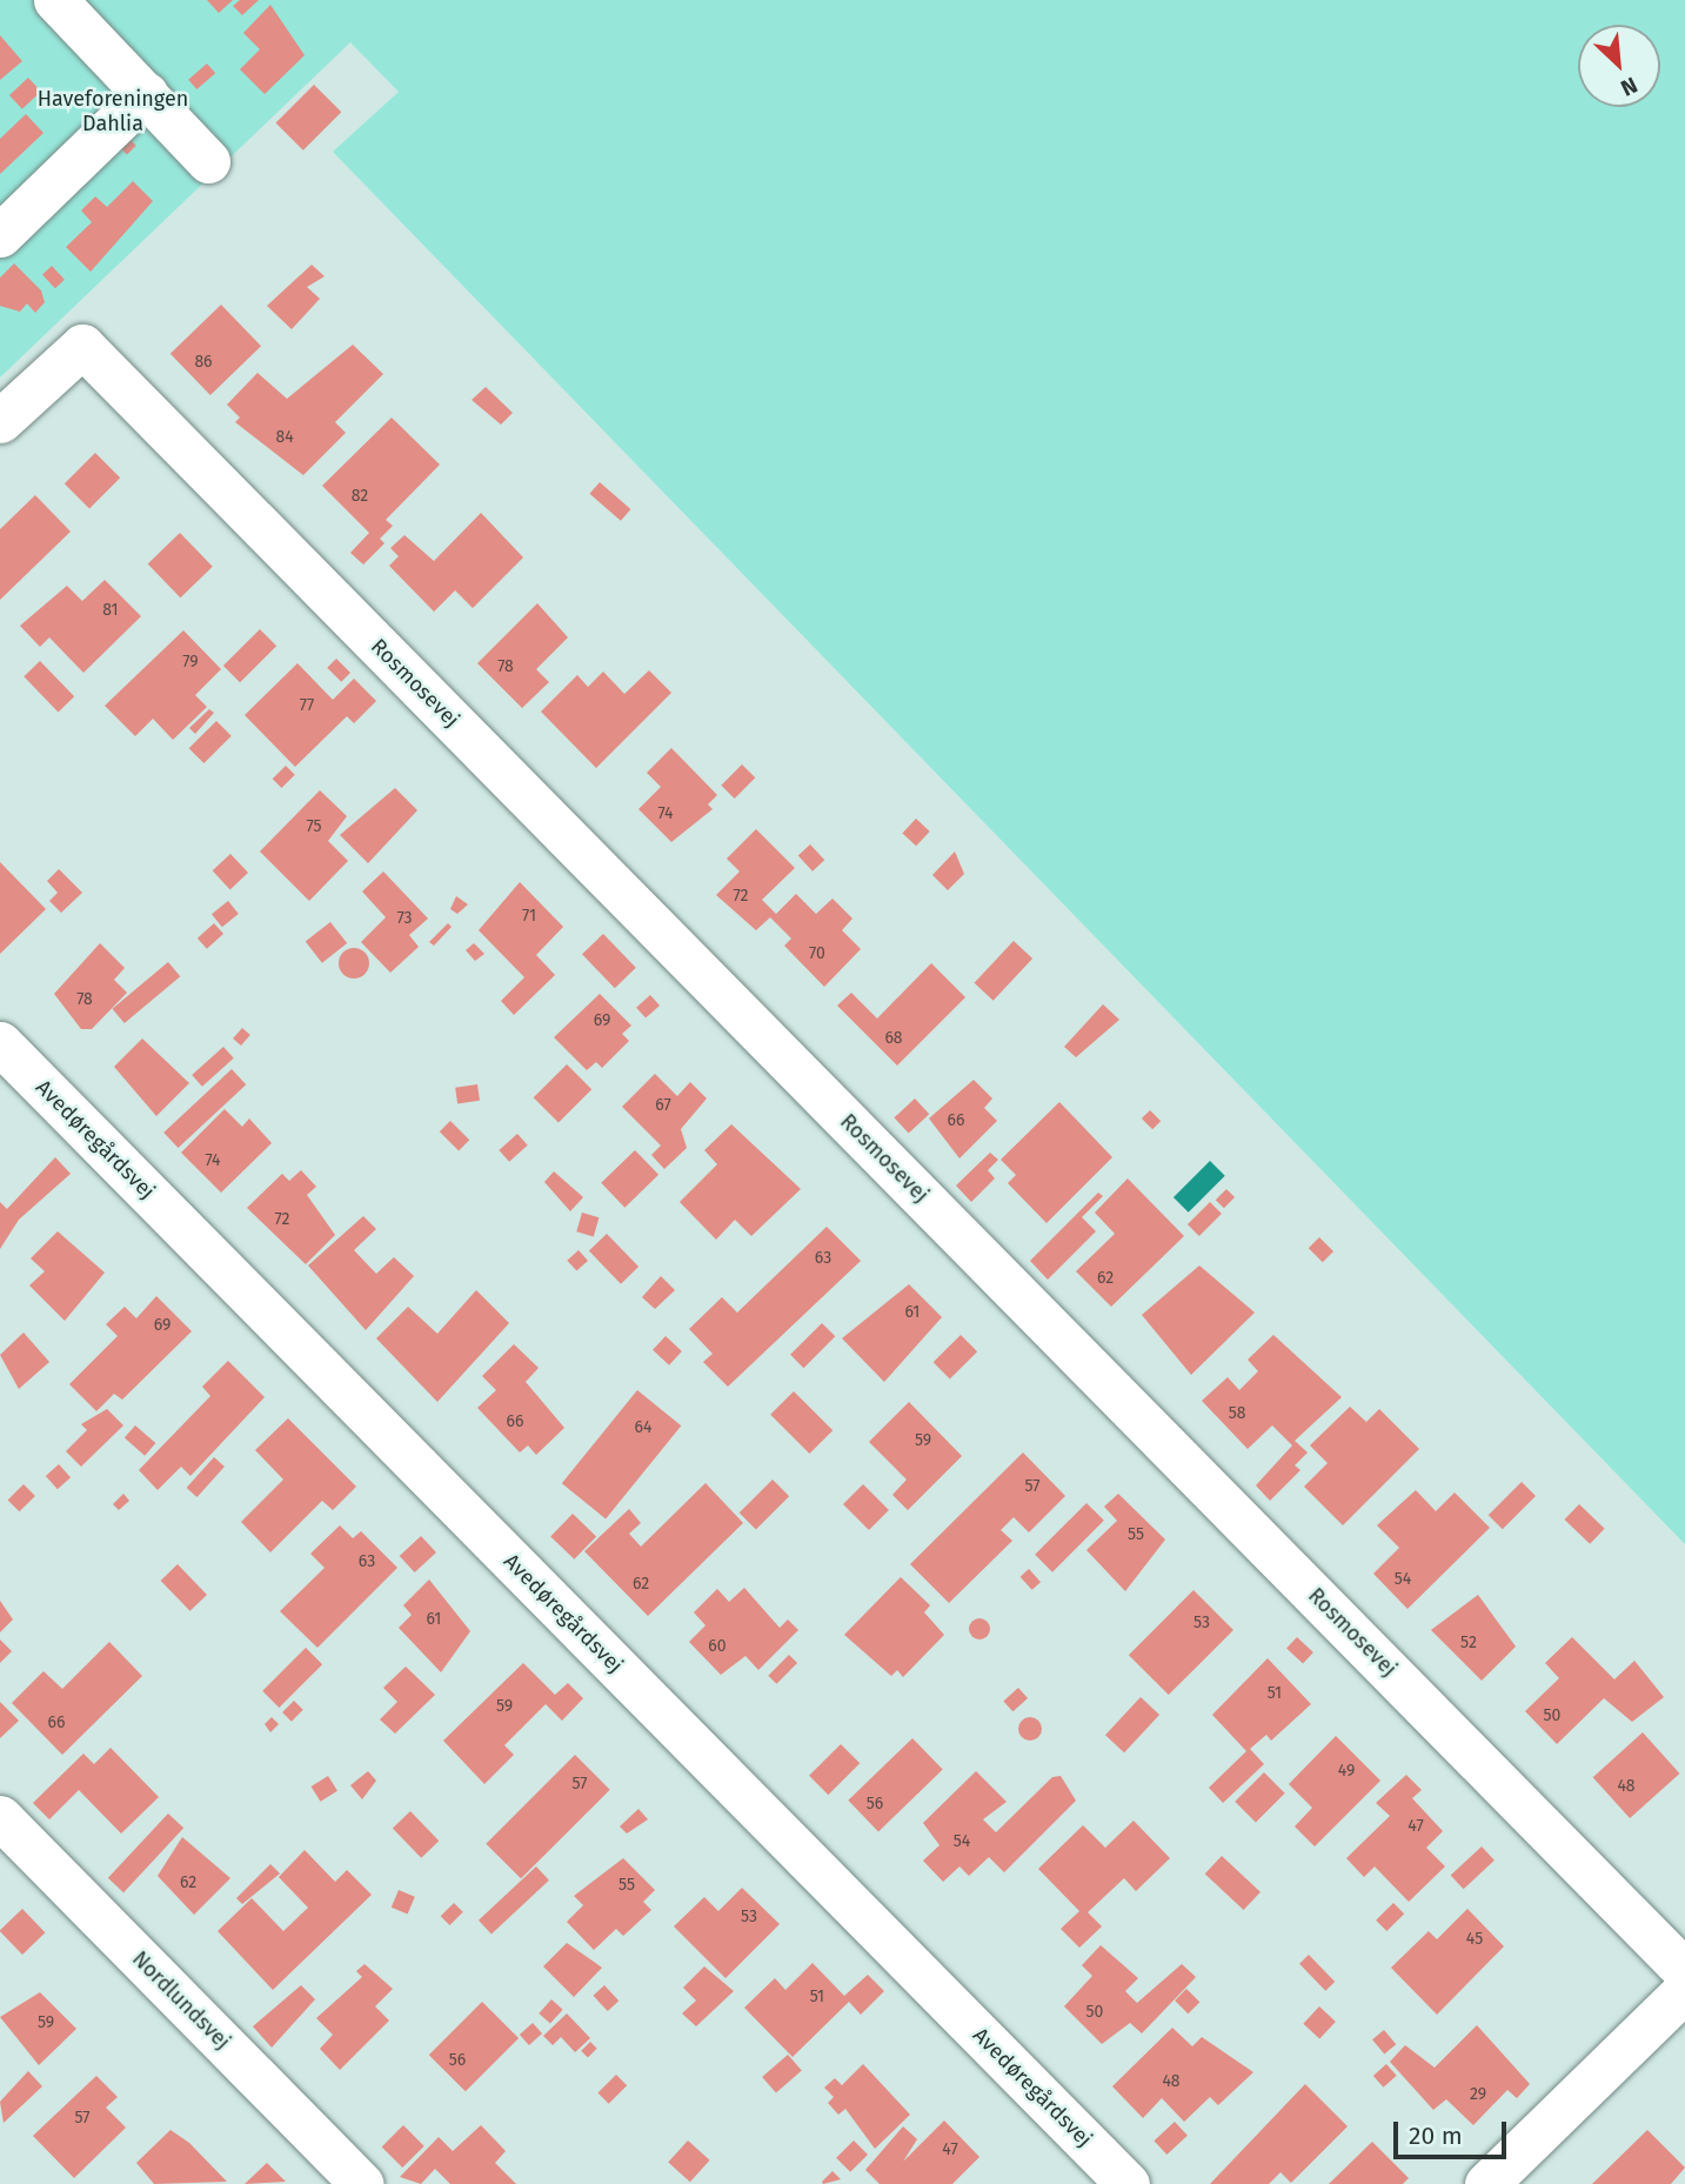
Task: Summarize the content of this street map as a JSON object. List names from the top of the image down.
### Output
{
  "streets": {
    "street": ["Rosmosevej", "Avedøregårdsvej", "Nordlundsvej"]
  },
  "parks": ["Haveforeningen Dahlia"],
  "house_numbers": [
    "86",
    "84",
    "82",
    "81",
    "79",
    "78",
    "77",
    "74",
    "75",
    "72",
    "71",
    "73",
    "70",
    "78",
    "69",
    "68",
    "67",
    "66",
    "74",
    "72",
    "63",
    "62",
    "61",
    "69",
    "58",
    "66",
    "64",
    "59",
    "57",
    "55",
    "63",
    "54",
    "62",
    "61",
    "53",
    "52",
    "60",
    "51",
    "59",
    "50",
    "66",
    "49",
    "57",
    "48",
    "56",
    "47",
    "54",
    "62",
    "55",
    "53",
    "45",
    "51",
    "50",
    "59",
    "56",
    "48",
    "29",
    "57",
    "47"
  ],
  "scale_bar": "20 m",
  "north": "bottom right"
}
